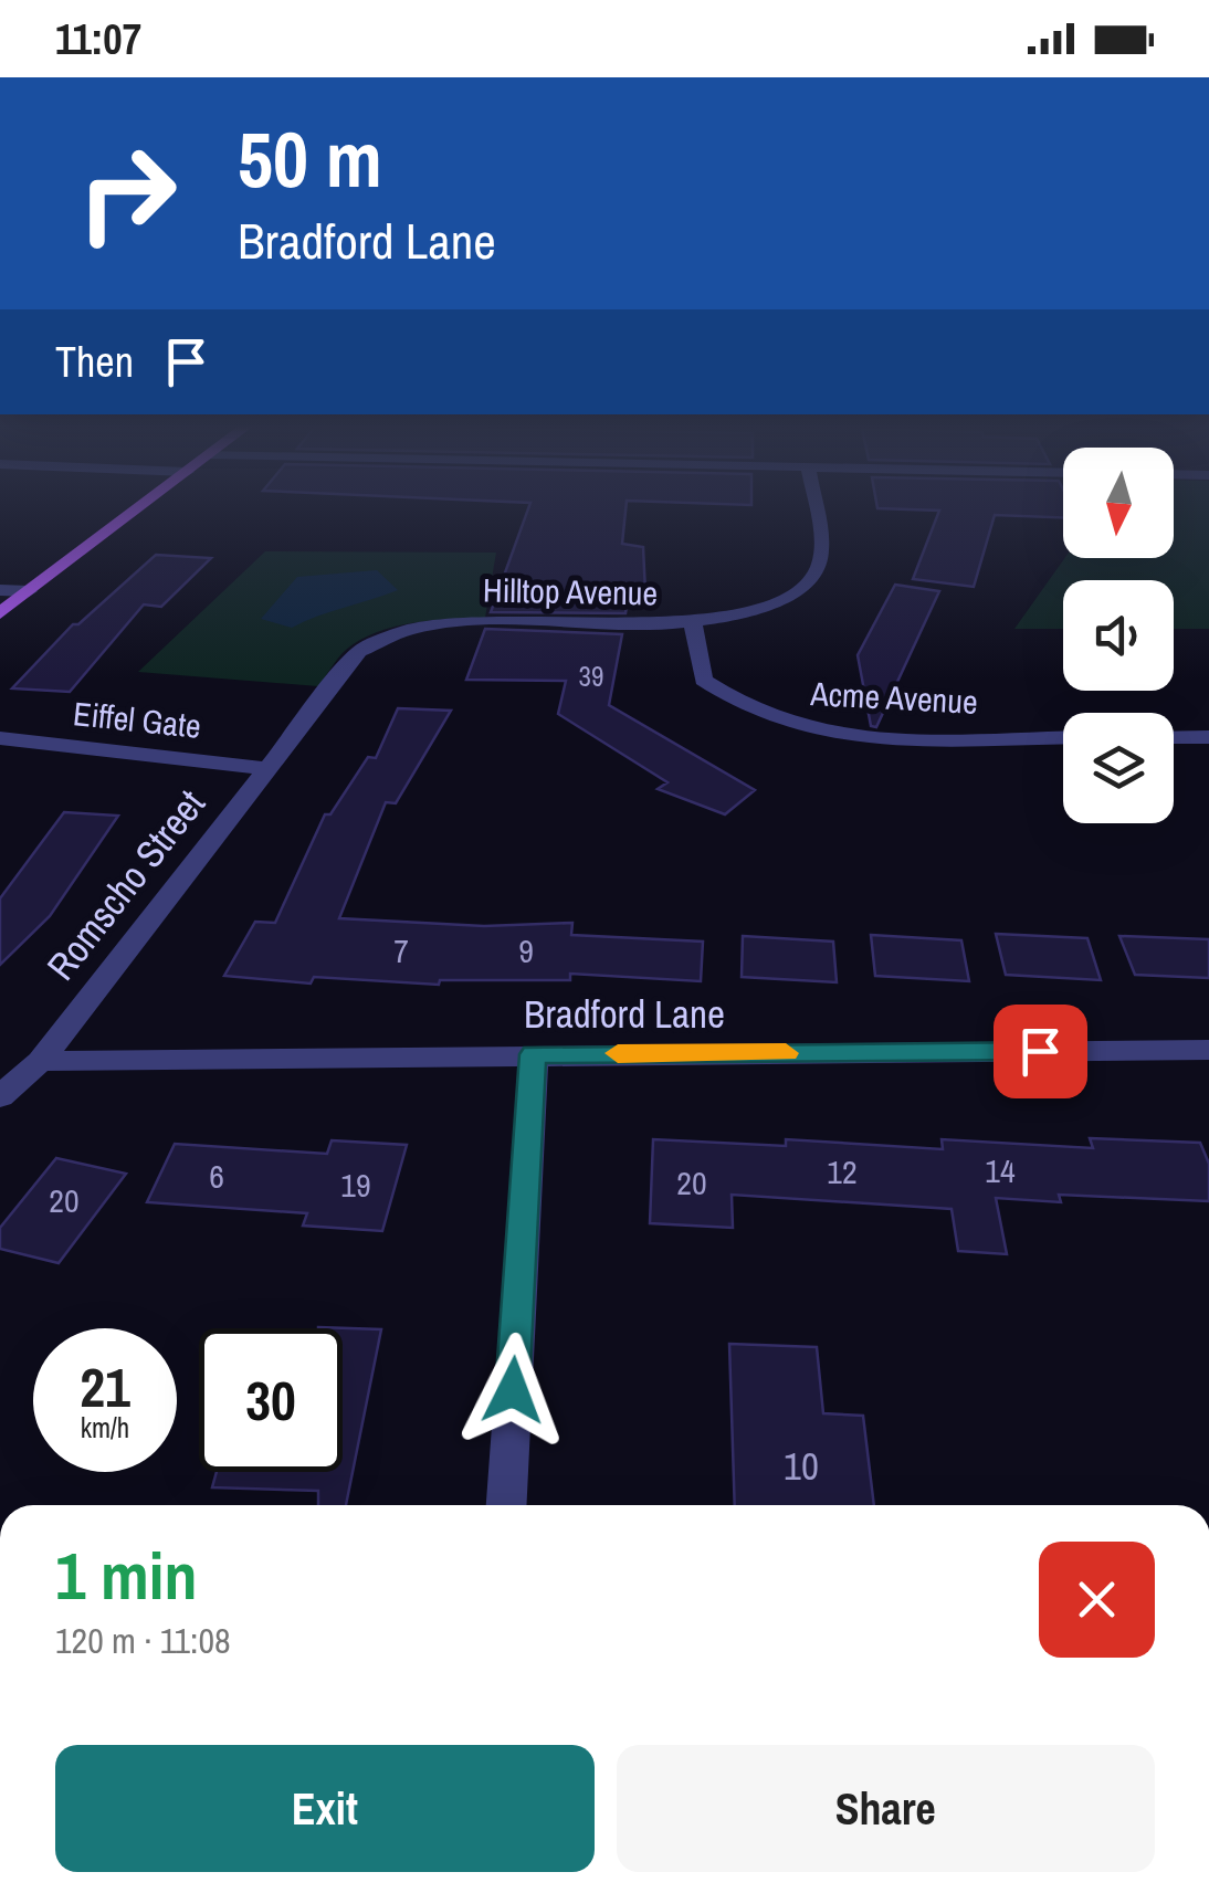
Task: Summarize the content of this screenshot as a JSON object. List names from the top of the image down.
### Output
{
  "streets": {
    "street": [
      "Hilltop Avenue",
      "Acme Avenue",
      "Eiffel Gate",
      "Romscho Street",
      "Bradford Lane"
    ]
  },
  "crossings": [
    ["Hilltop Avenue", "Acme Avenue"],
    ["Hilltop Avenue", "Eiffel Gate"],
    ["Hilltop Avenue", "Romscho Street"],
    ["Eiffel Gate", "Romscho Street"],
    ["Romscho Street", "Bradford Lane"]
  ],
  "house_numbers": [
    "39",
    "7",
    "9",
    "14",
    "12",
    "6",
    "20",
    "19",
    "20",
    "10"
  ],
  "north": "bottom",
  "page": {
    "status": "11:07",
    "turn": ["50 m", "Bradford Lane"],
    "then": "Then",
    "speed": "21 km/h",
    "limit": "30",
    "heading": ["1 min", "120 m · 11:08"],
    "buttons": ["Exit", "Share"]
  }
}
